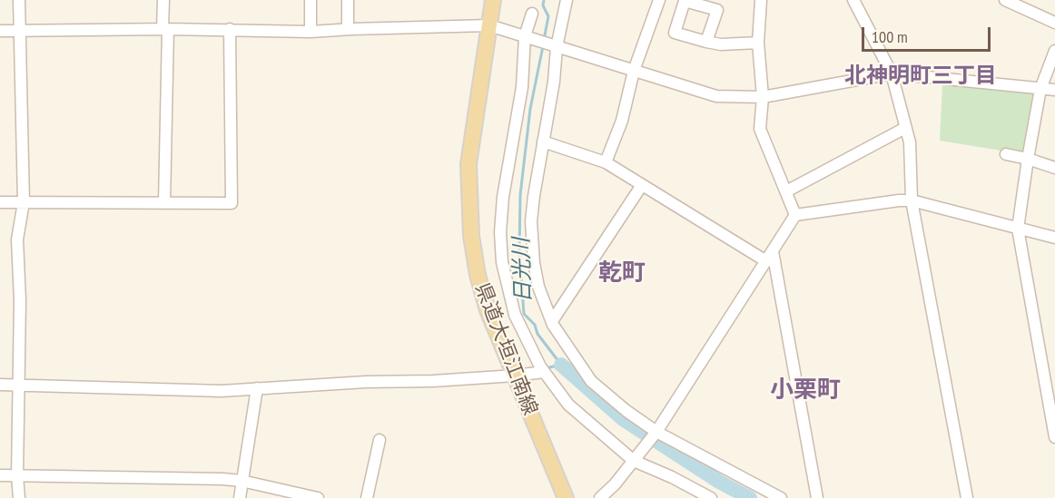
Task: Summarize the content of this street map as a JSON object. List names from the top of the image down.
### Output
{
  "streets": {
    "main road": ["県道大垣江南線"]
  },
  "districts": ["北神明町三丁目", "乾町", "小栗町"],
  "water": ["日光川"],
  "scale_bar": "100 m"
}
